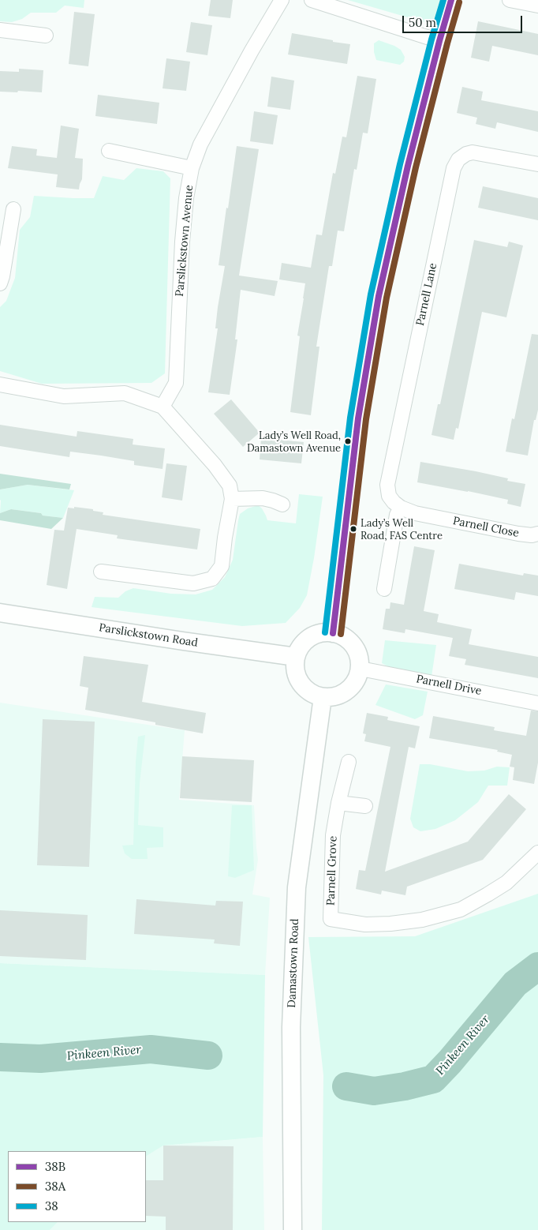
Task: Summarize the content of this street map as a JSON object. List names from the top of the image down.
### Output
{
  "streets": {
    "street": [
      "Parslickstown Avenue",
      "Parnell Lane",
      "Parnell Close",
      "Parslickstown Road",
      "Parnell Drive",
      "Parnell Grove",
      "Damastown Road"
    ]
  },
  "crossings": [
    ["Parnell Lane", "Parnell Close"],
    ["Parslickstown Road", "Parnell Drive"],
    ["Parslickstown Road", "Damastown Road"],
    ["Parnell Drive", "Damastown Road"]
  ],
  "water": ["Pinkeen River"],
  "places": ["Lady’s Well Road, Damastown Avenue", "Lady’s Well Road, FAS Centre"],
  "lines": ["transit line 38B", "transit line 38", "transit line 38A"],
  "legend": ["38B", "38A", "38"],
  "scale_bar": "50 m"
}
